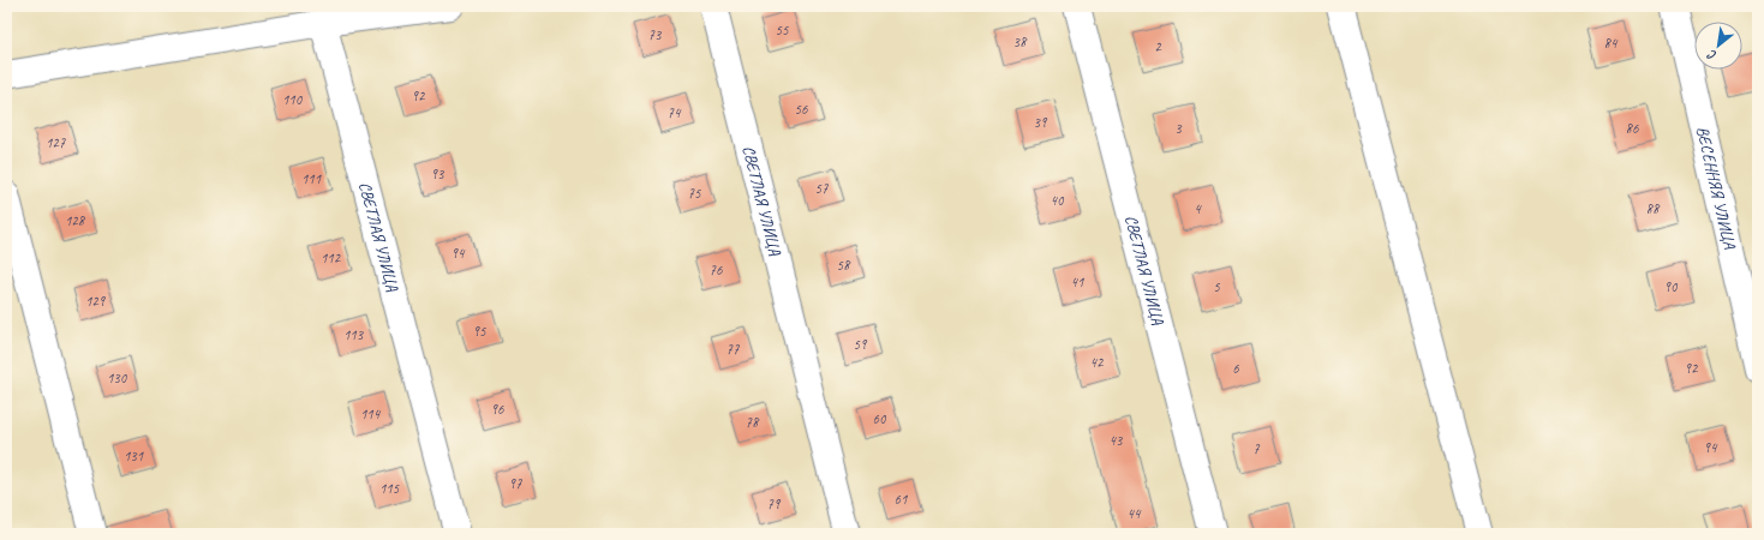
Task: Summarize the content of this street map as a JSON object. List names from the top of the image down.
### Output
{
  "streets": {
    "street": ["ВЕСЕННЯЯ УЛИЦА", "СВЕТЛАЯ УЛИЦА"]
  },
  "house_numbers": [
    "55",
    "73",
    "38",
    "84",
    "2",
    "92",
    "110",
    "56",
    "74",
    "39",
    "3",
    "86",
    "127",
    "93",
    "111",
    "57",
    "75",
    "40",
    "4",
    "88",
    "128",
    "94",
    "112",
    "58",
    "76",
    "41",
    "5",
    "90",
    "129",
    "95",
    "113",
    "59",
    "77",
    "42",
    "6",
    "92",
    "130",
    "96",
    "114",
    "60",
    "78",
    "43",
    "94",
    "7",
    "131",
    "97",
    "115",
    "61",
    "79",
    "44"
  ],
  "north": "bottom left"
}
